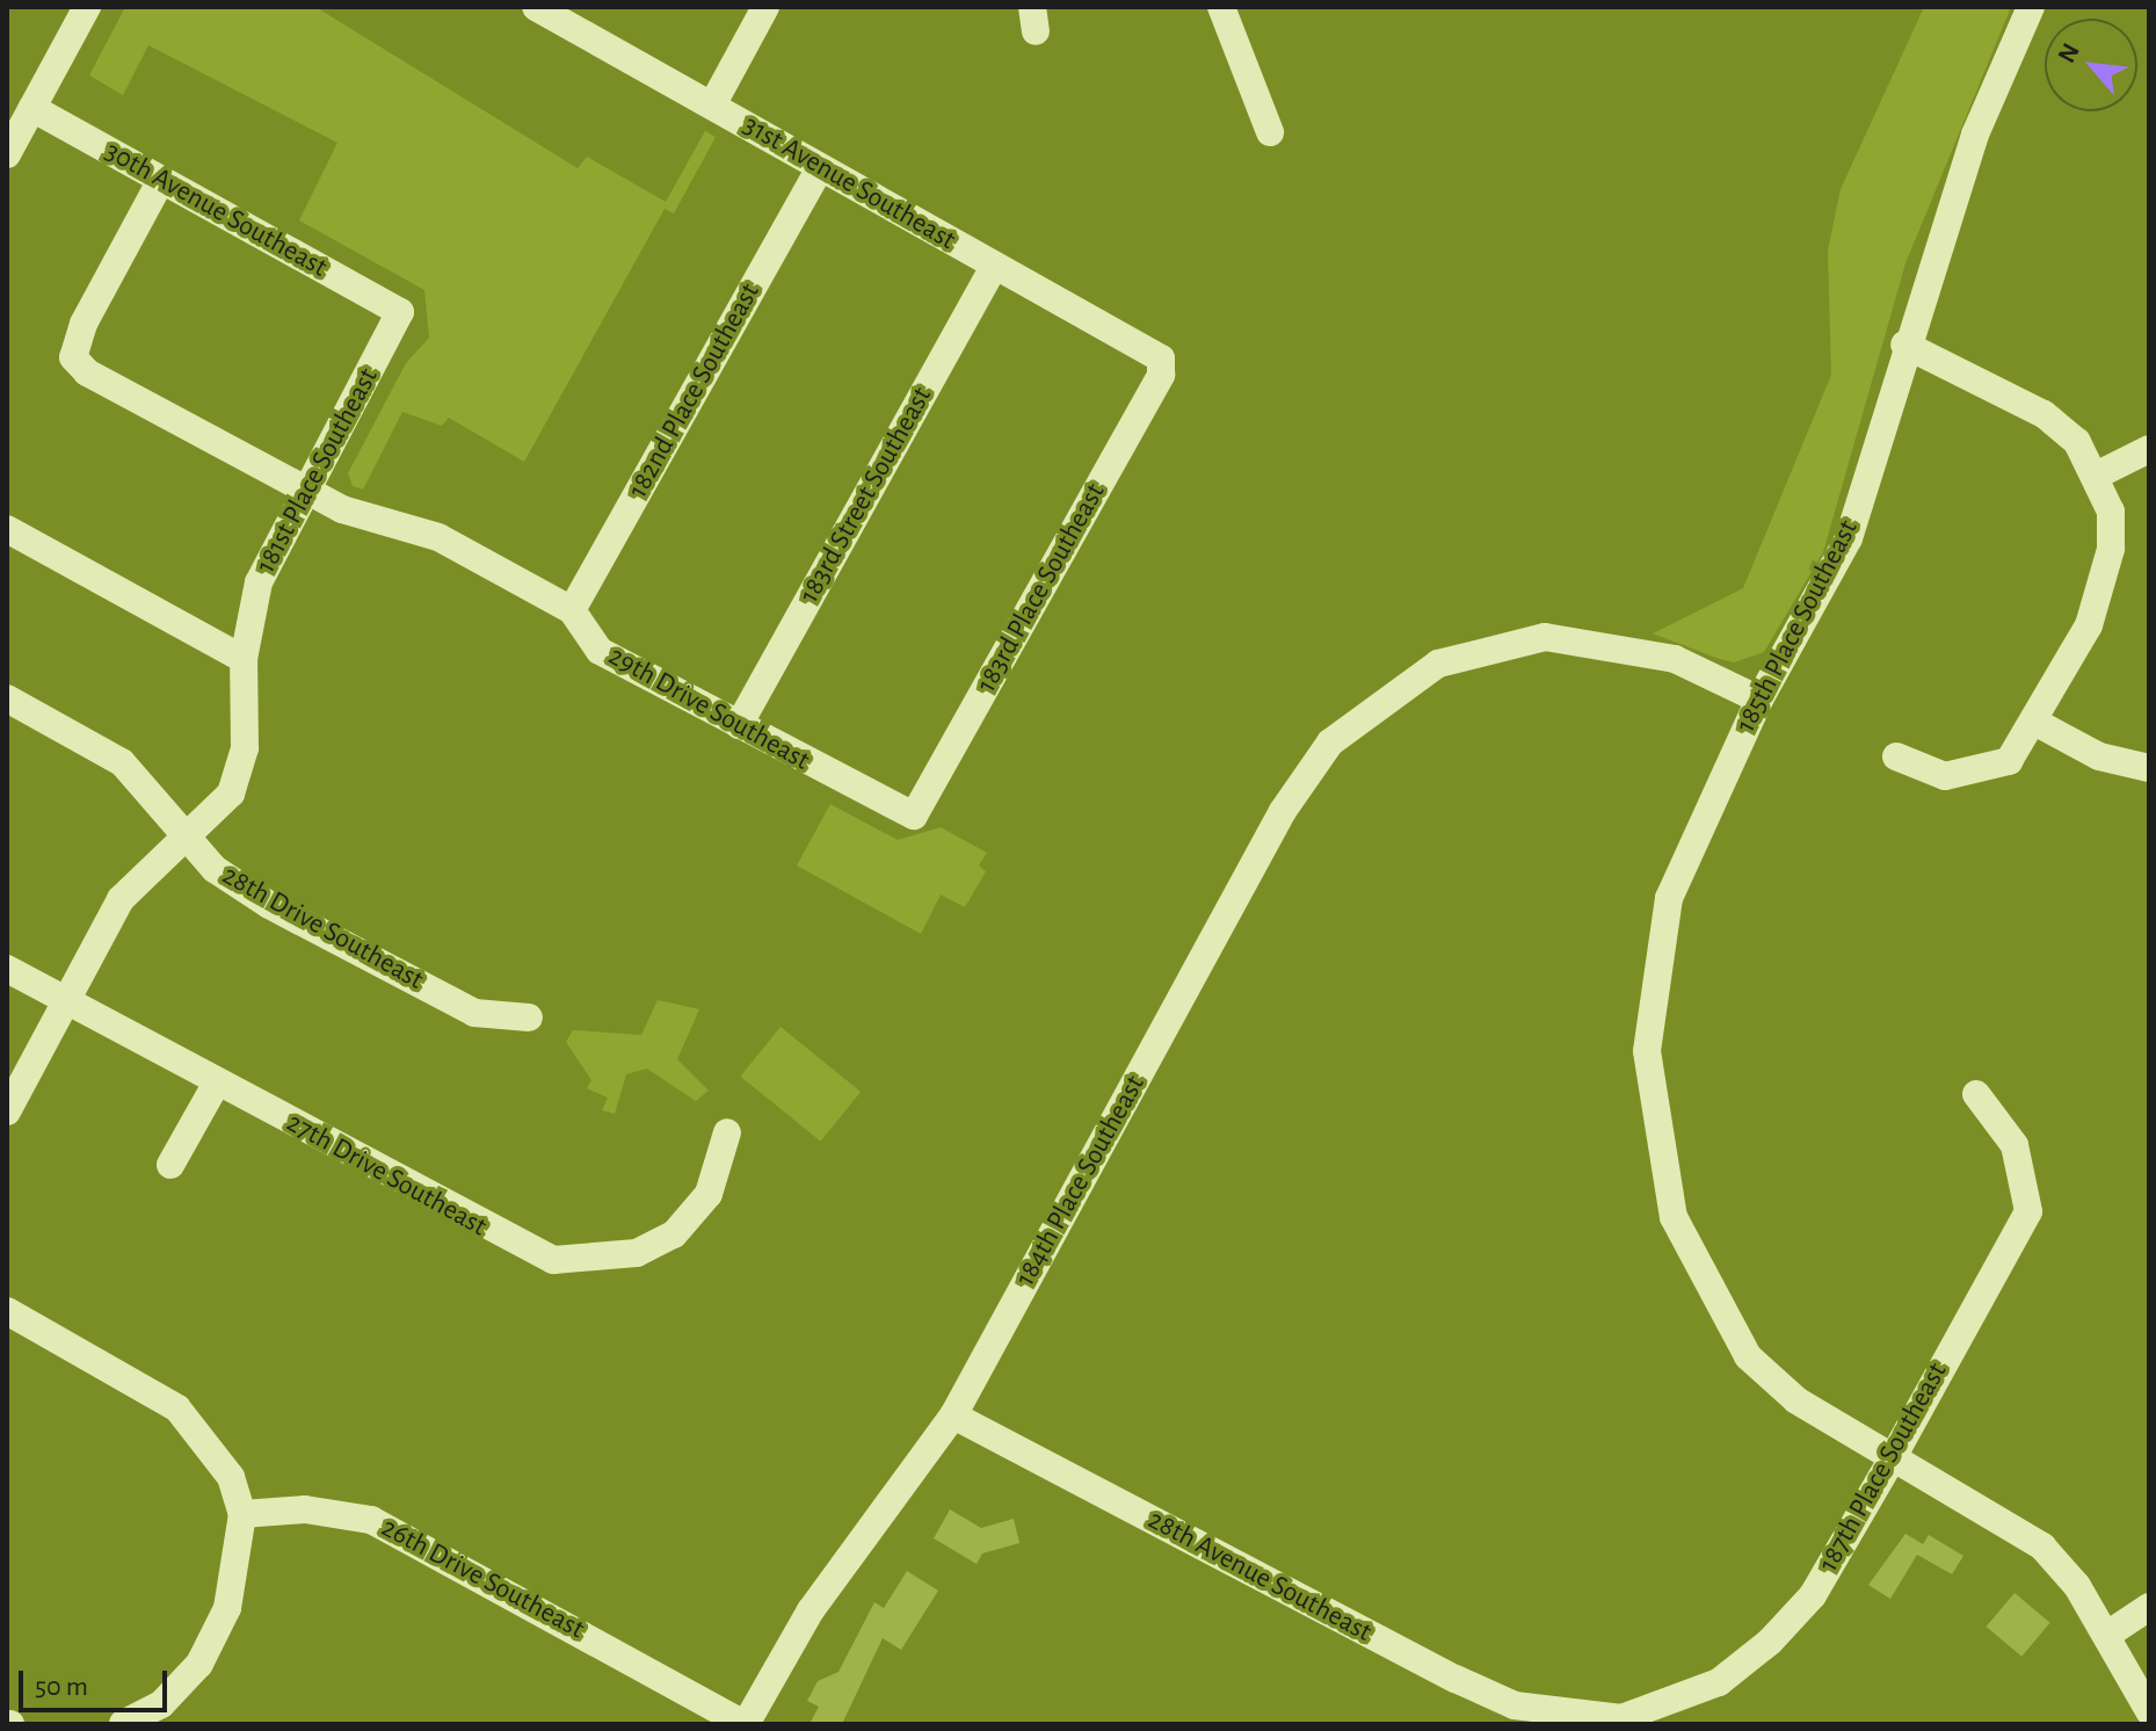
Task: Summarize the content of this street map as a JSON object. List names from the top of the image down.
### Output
{
  "streets": {
    "street": [
      "31st Avenue Southeast",
      "30th Avenue Southeast",
      "182nd Place Southeast",
      "181st Place Southeast",
      "183rd Street Southeast",
      "183rd Place Southeast",
      "185th Place Southeast",
      "29th Drive Southeast",
      "28th Drive Southeast",
      "27th Drive Southeast",
      "184th Place Southeast",
      "187th Place Southeast",
      "28th Avenue Southeast",
      "26th Drive Southeast"
    ]
  },
  "crossings": [
    ["31st Avenue Southeast", "182nd Place Southeast"],
    ["31st Avenue Southeast", "183rd Street Southeast"],
    ["31st Avenue Southeast", "183rd Place Southeast"],
    ["30th Avenue Southeast", "181st Place Southeast"],
    ["30th Avenue Southeast", "29th Drive Southeast"],
    ["182nd Place Southeast", "29th Drive Southeast"],
    ["181st Place Southeast", "29th Drive Southeast"],
    ["181st Place Southeast", "28th Drive Southeast"],
    ["181st Place Southeast", "27th Drive Southeast"],
    ["183rd Street Southeast", "29th Drive Southeast"],
    ["183rd Place Southeast", "29th Drive Southeast"],
    ["185th Place Southeast", "184th Place Southeast"],
    ["185th Place Southeast", "187th Place Southeast"],
    ["184th Place Southeast", "28th Avenue Southeast"],
    ["184th Place Southeast", "26th Drive Southeast"],
    ["187th Place Southeast", "28th Avenue Southeast"]
  ],
  "scale_bar": "50 m",
  "north": "top left"
}
